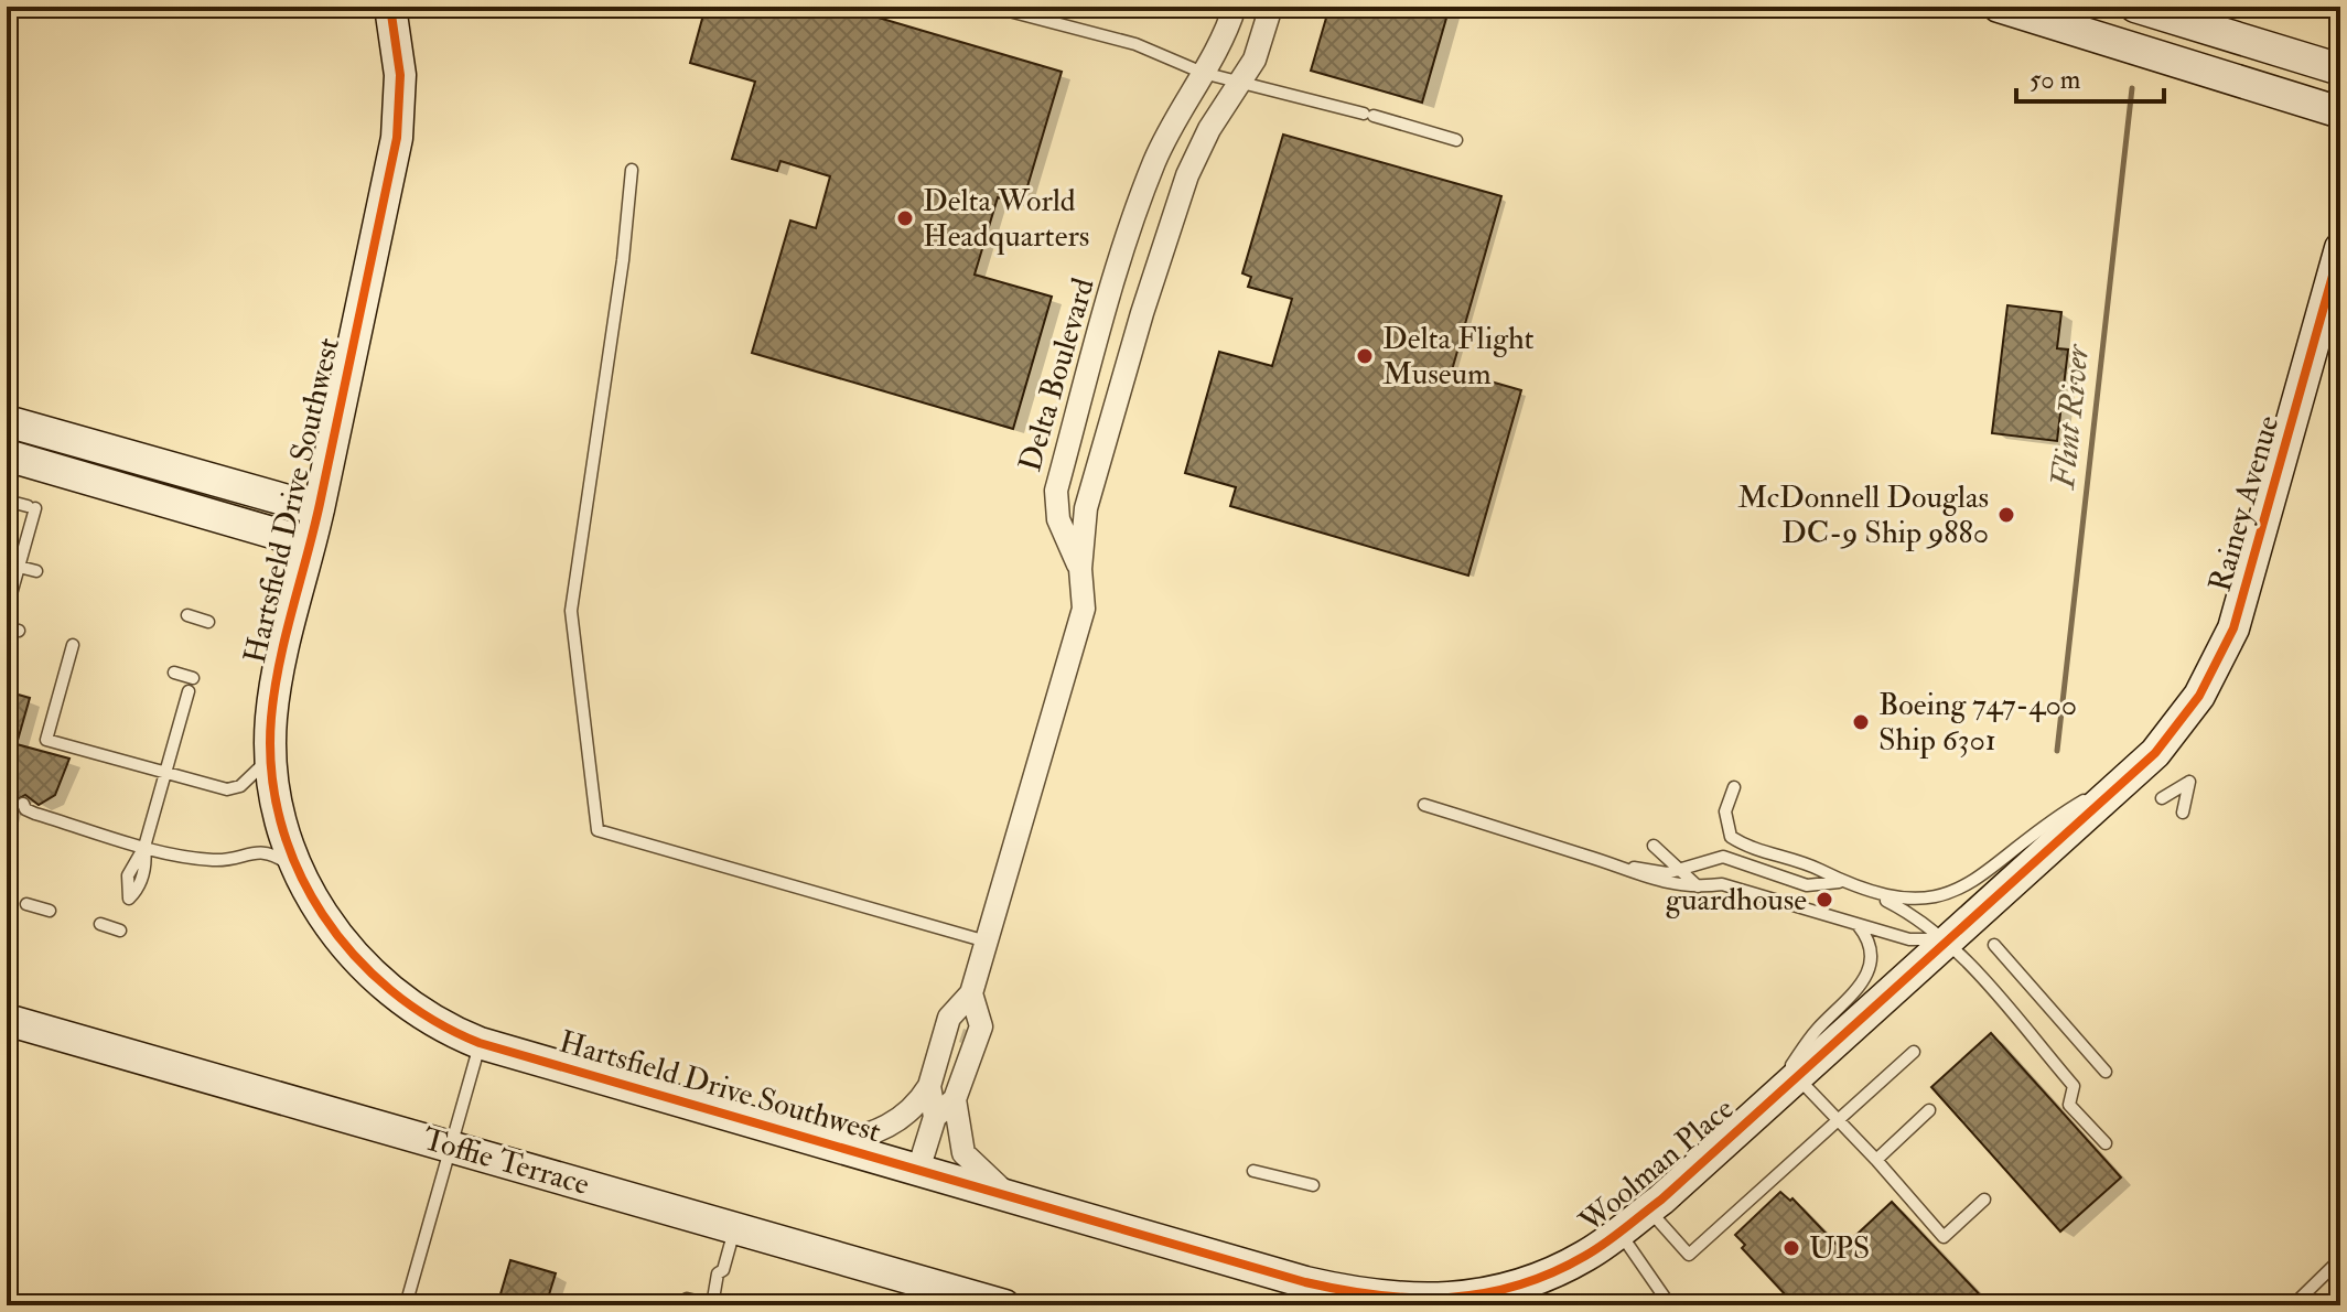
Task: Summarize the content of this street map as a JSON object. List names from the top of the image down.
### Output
{
  "streets": {
    "street": [
      "Delta Boulevard",
      "Hartsfield Drive Southwest",
      "Rainey Avenue",
      "Toffie Terrace",
      "Woolman Place"
    ]
  },
  "crossings": [
    ["Delta Boulevard", "Hartsfield Drive Southwest"],
    ["Delta Boulevard", "Woolman Place"],
    ["Hartsfield Drive Southwest", "Woolman Place"],
    ["Rainey Avenue", "Woolman Place"]
  ],
  "water": ["Flint River"],
  "places": [
    "Delta World Headquarters",
    "Delta Flight Museum",
    "McDonnell Douglas DC-9 Ship 9880",
    "Boeing 747-400 Ship 6301",
    "guardhouse",
    "UPS"
  ],
  "scale_bar": "50 m"
}
